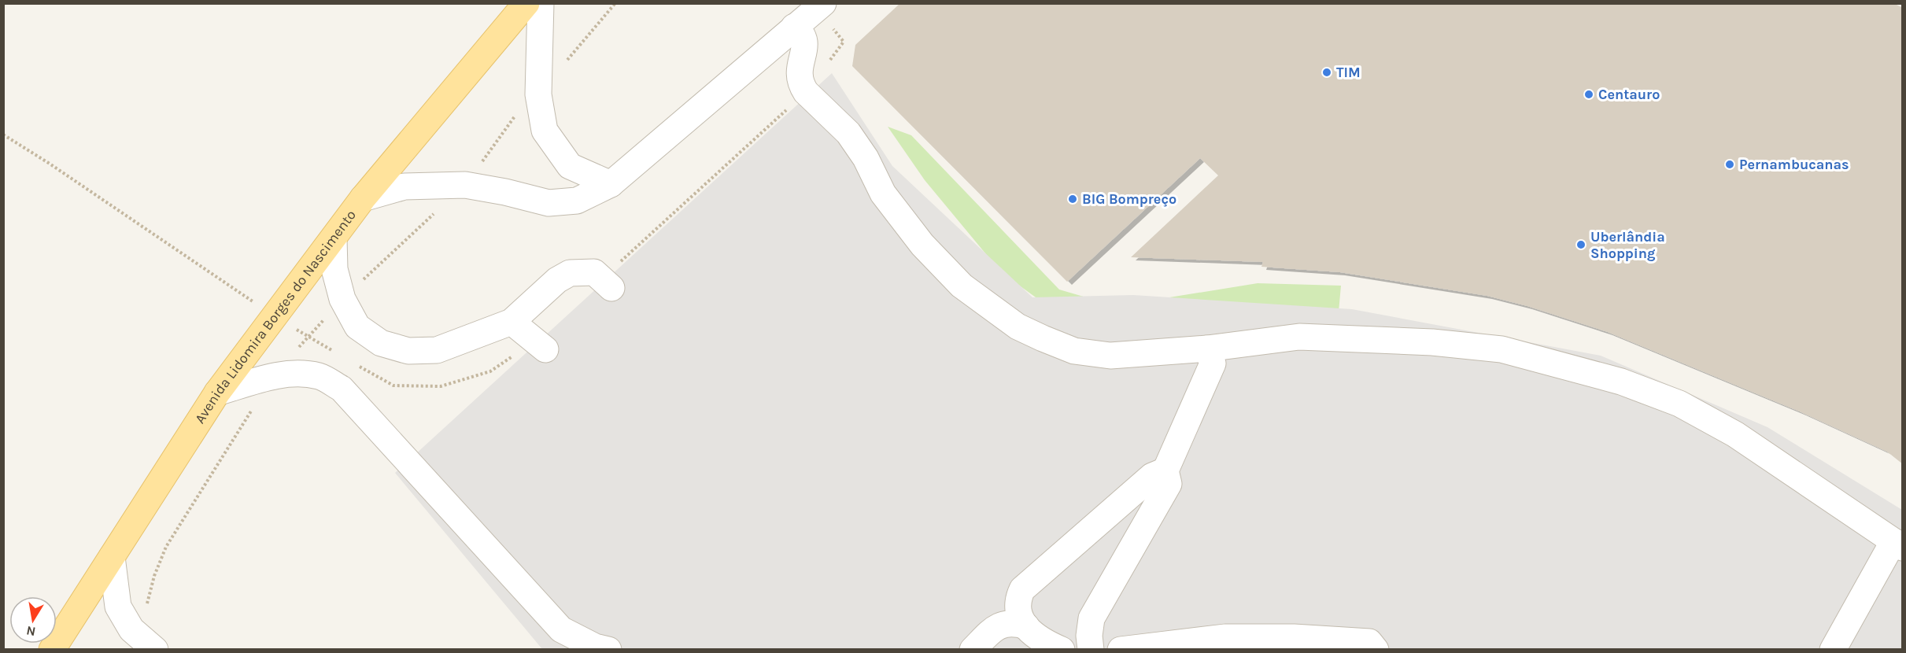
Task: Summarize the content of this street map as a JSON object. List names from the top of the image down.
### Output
{
  "streets": {
    "main road": ["Avenida Lidomira Borges do Nascimento"]
  },
  "places": [
    "TIM",
    "Centauro",
    "Pernambucanas",
    "BIG Bompreço",
    "Uberlândia Shopping"
  ],
  "north": "bottom"
}
